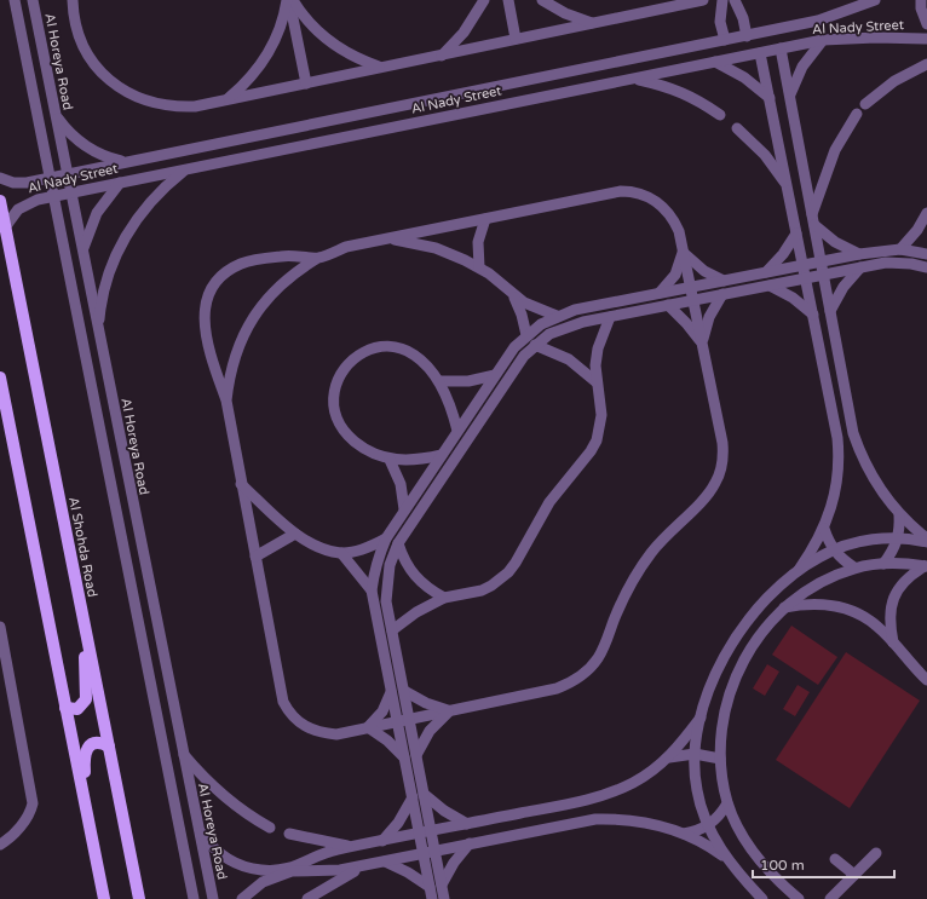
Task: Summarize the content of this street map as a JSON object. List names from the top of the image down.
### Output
{
  "streets": {
    "main road": ["Al Shohda Road"],
    "street": ["Al Nady Street", "Al Horeya Road"]
  },
  "crossings": [
    ["Al Nady Street", "Al Horeya Road"],
    ["Al Nady Street", "Al Shohda Road"]
  ],
  "scale_bar": "100 m"
}
